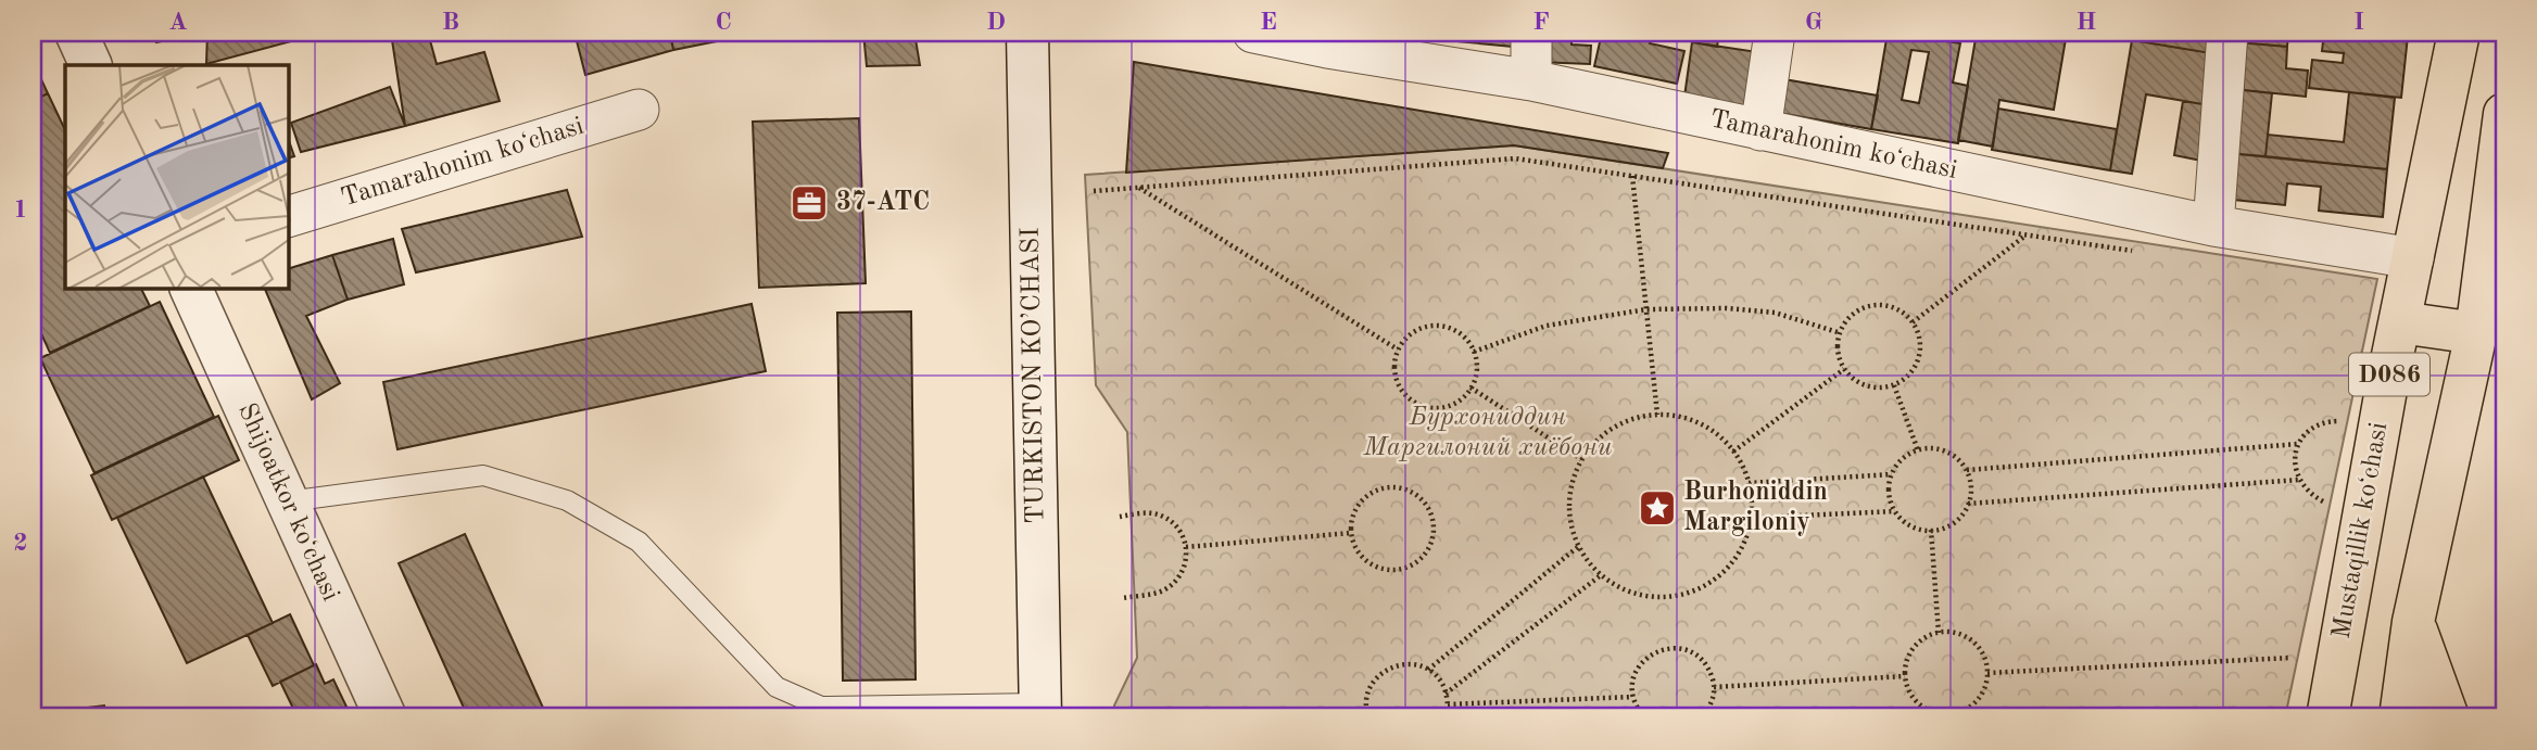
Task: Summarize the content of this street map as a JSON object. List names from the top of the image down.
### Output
{
  "streets": {
    "main road": [
      "D086",
      "TURKISTON KO’CHASI",
      "Shijoatkor koʻchasi",
      "Mustaqillik koʻchasi"
    ],
    "street": ["Tamarahonim koʻchasi"]
  },
  "crossings": [
    ["Tamarahonim koʻchasi", "Mustaqillik koʻchasi"]
  ],
  "parks": ["Бурхониддин Маргилоний хиёбони"],
  "places": {
    "office": ["37-АТС"],
    "place": ["Burhoniddin Margiloniy"]
  },
  "grid": {
    "columns": [
      "A",
      "B",
      "C",
      "D",
      "E",
      "F",
      "G",
      "H",
      "I"
    ],
    "rows": ["1", "2"]
  }
}
